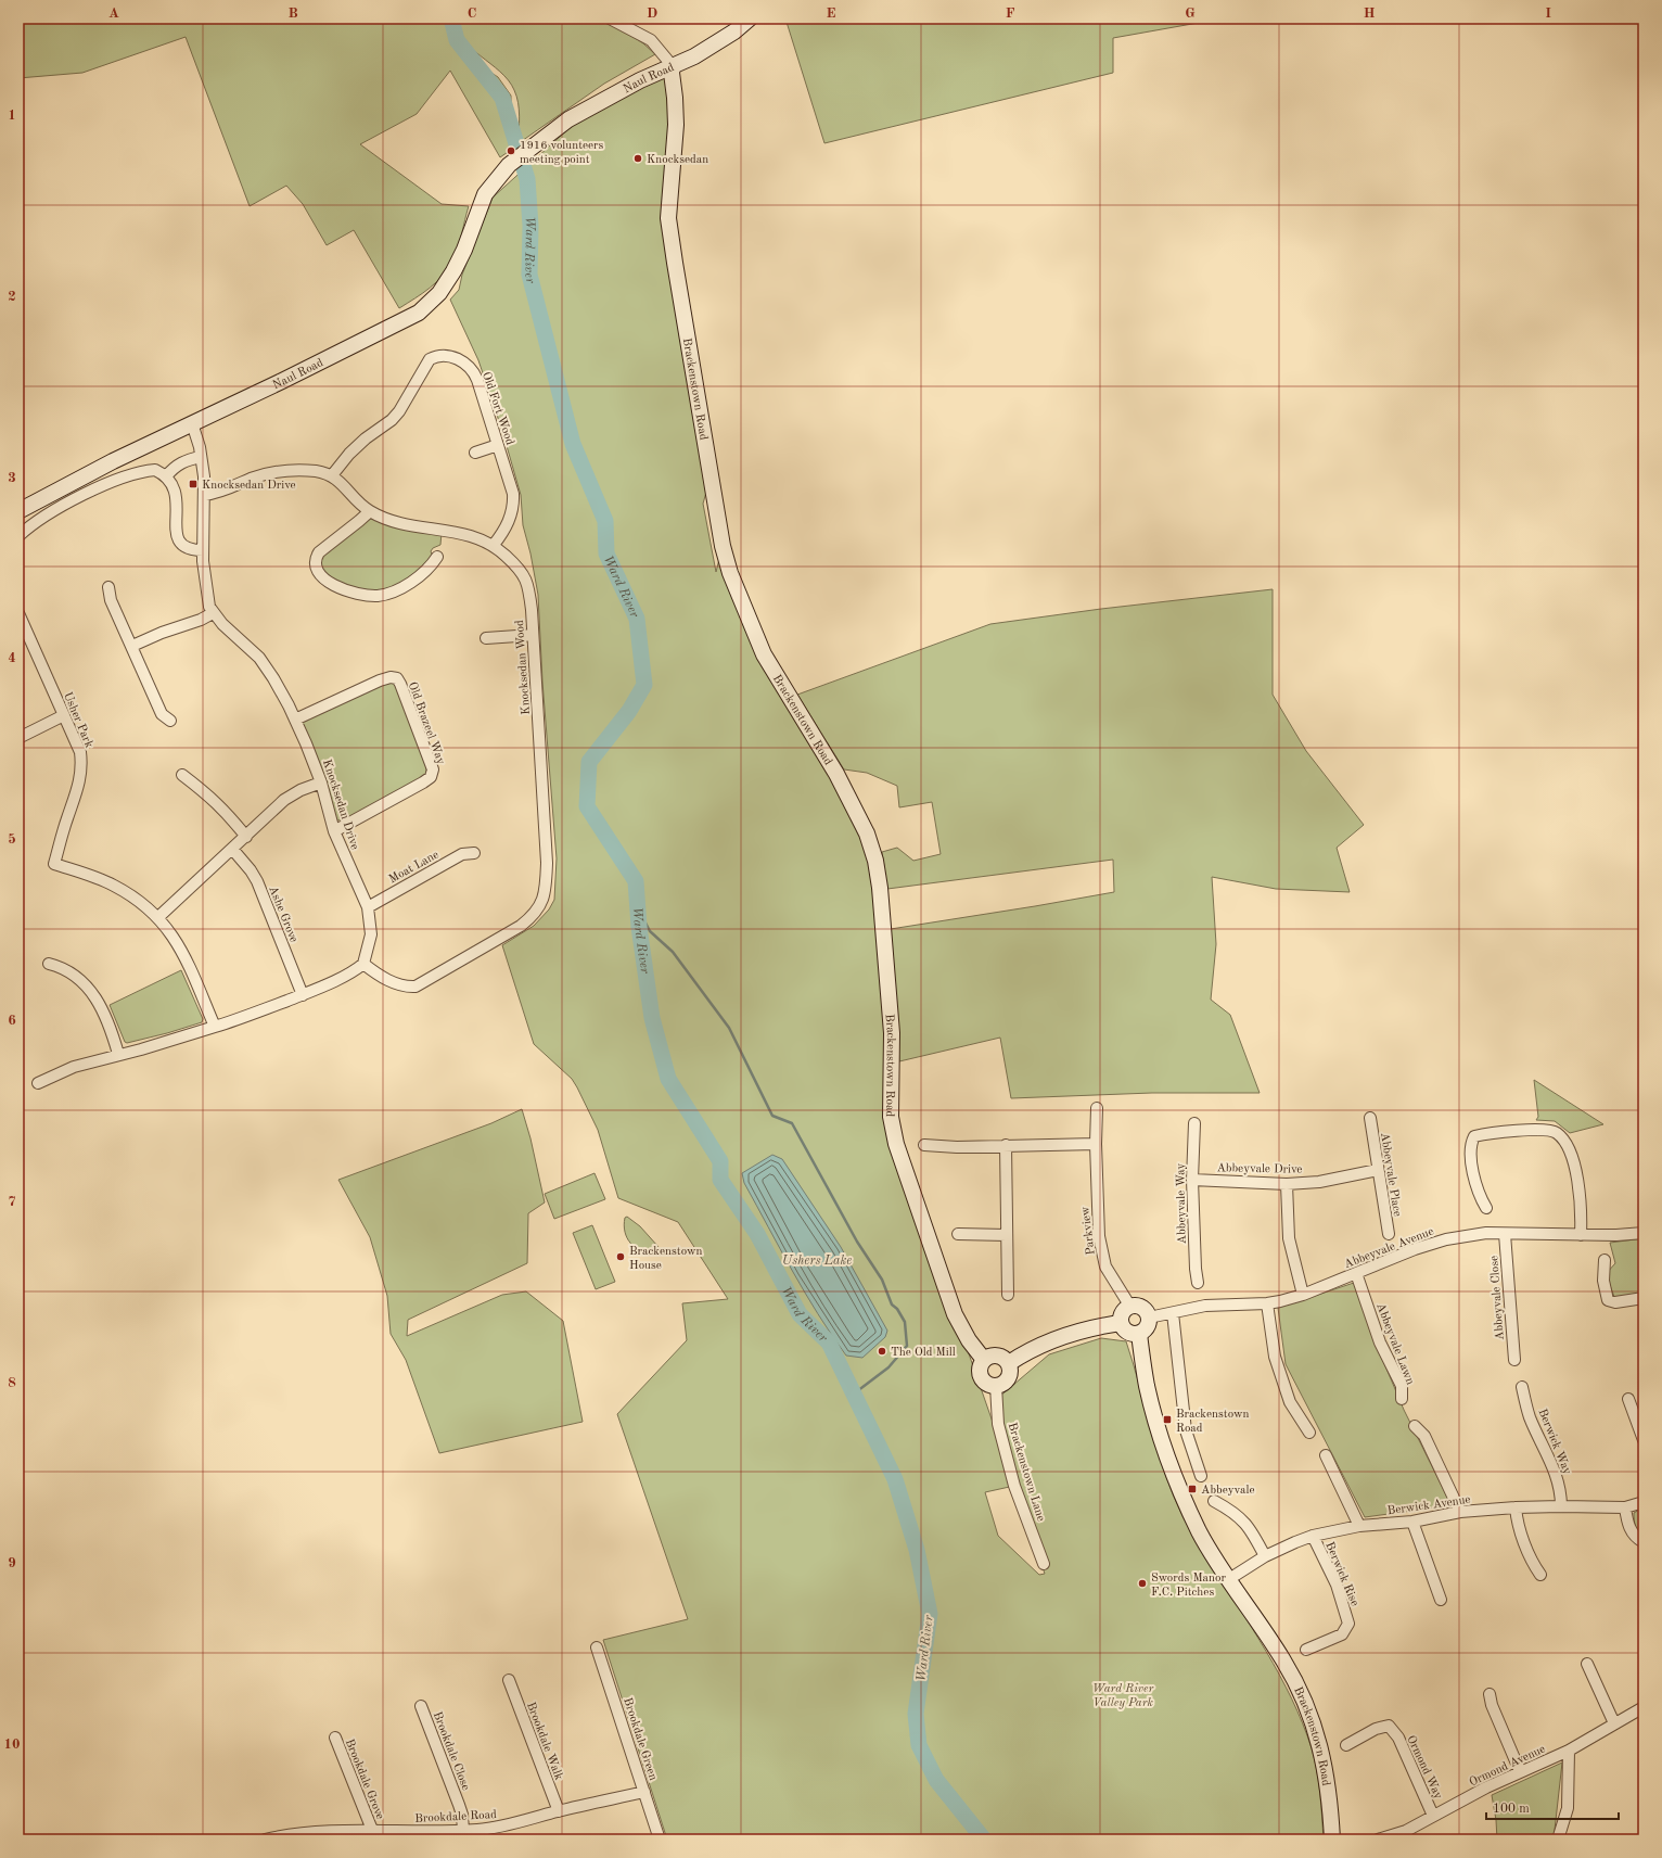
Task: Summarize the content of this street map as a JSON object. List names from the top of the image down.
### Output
{
  "streets": {
    "street": [
      "Naul Road",
      "Brackenstown Road",
      "Old Fort Wood",
      "Knocksedan Wood",
      "Usher Park",
      "Old Brazeel Way",
      "Knocksedan Drive",
      "Moat Lane",
      "Ashe Grove",
      "Abbeyvale Drive",
      "Abbeyvale Place",
      "Abbeyvale Way",
      "Parkview",
      "Abbeyvale Avenue",
      "Abbeyvale Close",
      "Abbeyvale Lawn",
      "Berwick Way",
      "Brackenstown Lane",
      "Berwick Avenue",
      "Berwick Rise",
      "Brookdale Green",
      "Brookdale Walk",
      "Brookdale Close",
      "Ormond Avenue",
      "Ormond Way",
      "Brookdale Grove",
      "Brookdale Road"
    ]
  },
  "crossings": [
    ["Naul Road", "Brackenstown Road"],
    ["Naul Road", "Knocksedan Drive"],
    ["Brackenstown Road", "Parkview"],
    ["Brackenstown Road", "Abbeyvale Avenue"],
    ["Brackenstown Road", "Brackenstown Lane"],
    ["Brackenstown Road", "Berwick Avenue"],
    ["Old Fort Wood", "Knocksedan Wood"],
    ["Knocksedan Wood", "Knocksedan Drive"],
    ["Old Brazeel Way", "Knocksedan Drive"],
    ["Knocksedan Drive", "Moat Lane"],
    ["Abbeyvale Drive", "Abbeyvale Place"],
    ["Abbeyvale Drive", "Abbeyvale Way"],
    ["Parkview", "Abbeyvale Avenue"],
    ["Abbeyvale Avenue", "Abbeyvale Close"],
    ["Abbeyvale Avenue", "Abbeyvale Lawn"],
    ["Berwick Way", "Berwick Avenue"],
    ["Berwick Avenue", "Berwick Rise"],
    ["Brookdale Green", "Brookdale Road"],
    ["Brookdale Walk", "Brookdale Road"],
    ["Brookdale Close", "Brookdale Road"],
    ["Ormond Avenue", "Ormond Way"],
    ["Brookdale Grove", "Brookdale Road"]
  ],
  "water": ["Ward River", "Ushers Lake"],
  "parks": ["Ward River Valley Park"],
  "places": {
    "other": [
      "1916 volunteers meeting point",
      "Knocksedan",
      "Brackenstown House",
      "The Old Mill",
      "Swords Manor F.C. Pitches"
    ],
    "transit": ["Knocksedan Drive", "Brackenstown Road", "Abbeyvale"]
  },
  "scale_bar": "100 m",
  "grid": {
    "columns": [
      "A",
      "B",
      "C",
      "D",
      "E",
      "F",
      "G",
      "H",
      "I"
    ],
    "rows": [
      "1",
      "2",
      "3",
      "4",
      "5",
      "6",
      "7",
      "8",
      "9",
      "10"
    ]
  }
}
